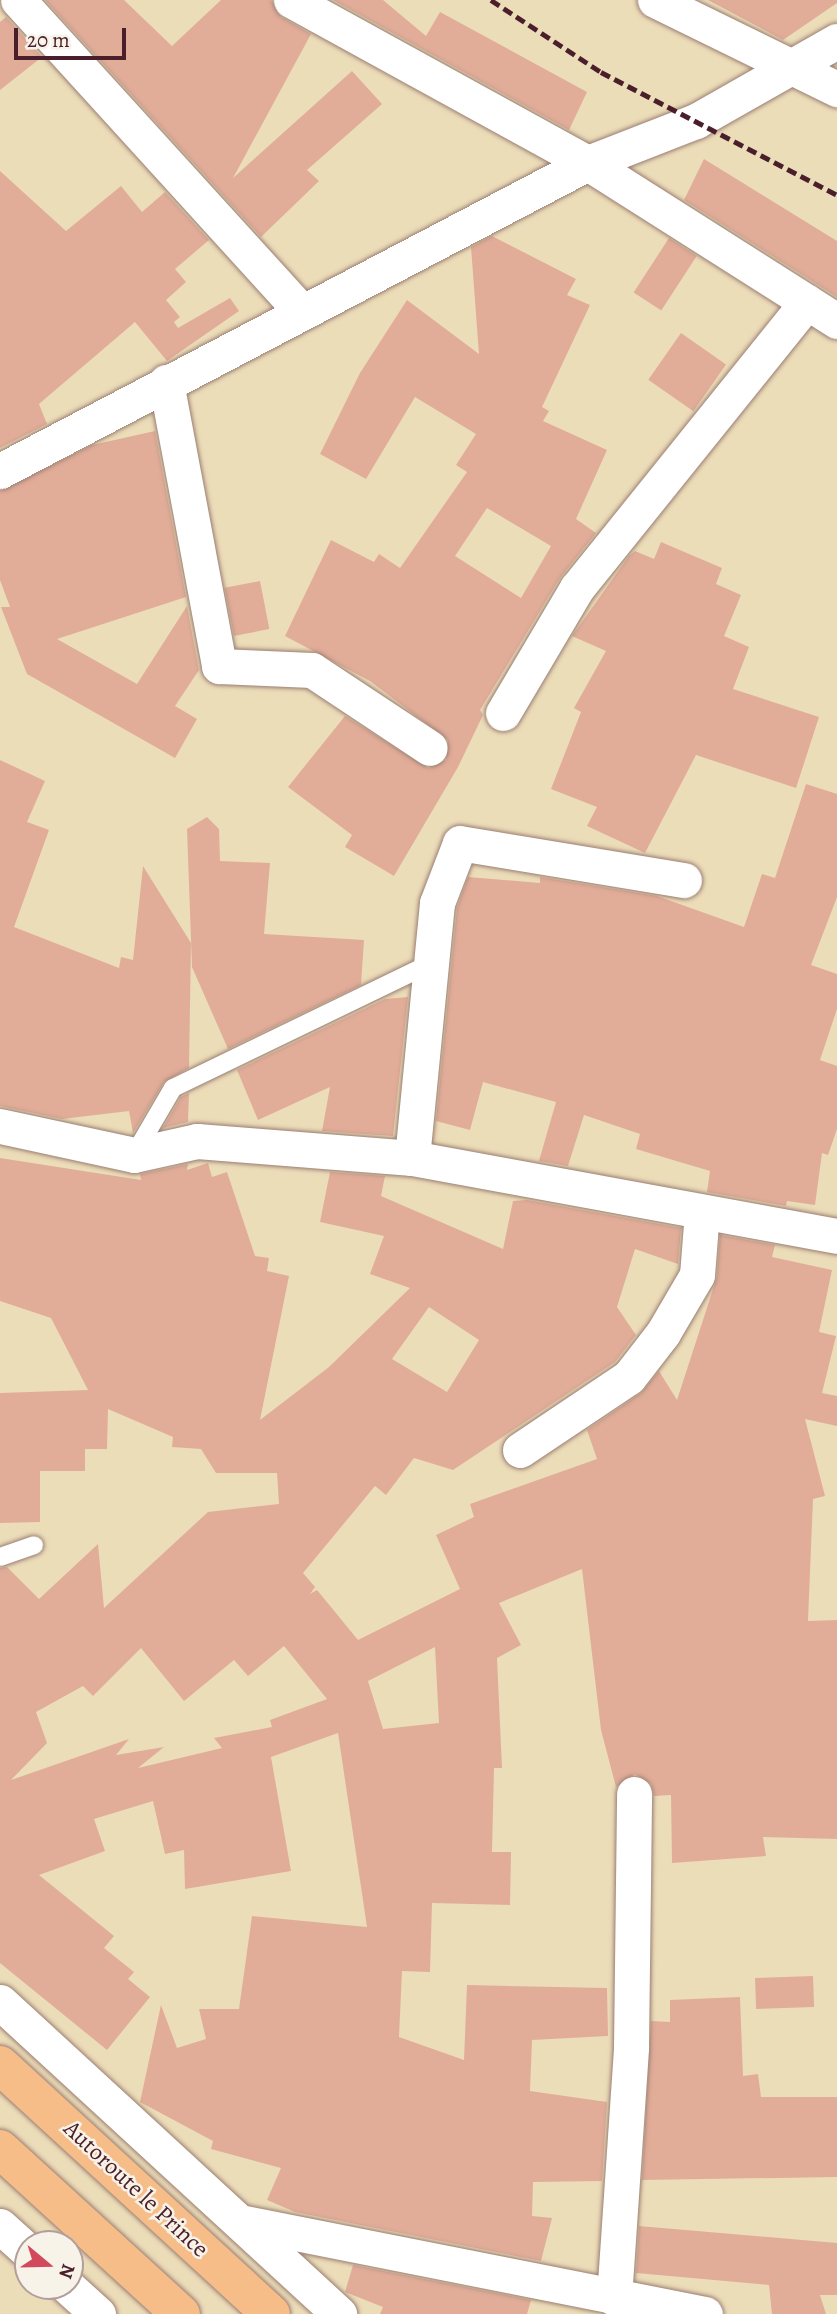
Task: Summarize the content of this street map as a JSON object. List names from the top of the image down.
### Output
{
  "streets": {
    "main road": ["Autoroute le Prince"]
  },
  "scale_bar": "20 m",
  "north": "right"
}
